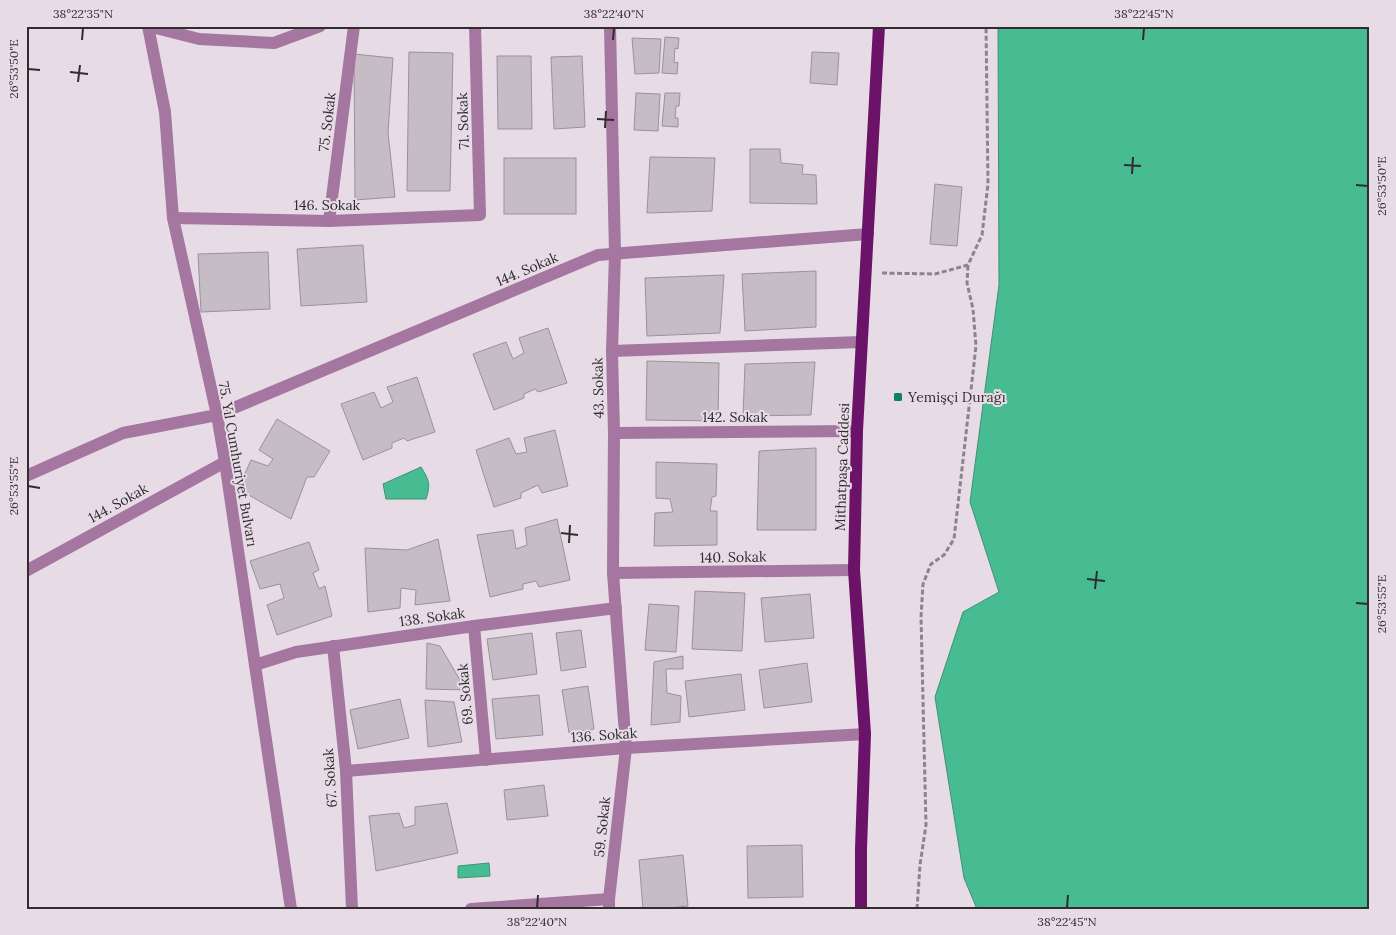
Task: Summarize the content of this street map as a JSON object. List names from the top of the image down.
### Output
{
  "streets": {
    "main road": ["Mithatpaşa Caddesi"],
    "street": [
      "71. Sokak",
      "75. Sokak",
      "146. Sokak",
      "144. Sokak",
      "43. Sokak",
      "142. Sokak",
      "75. Yıl Cumhuriyet Bulvarı",
      "140. Sokak",
      "138. Sokak",
      "69. Sokak",
      "136. Sokak",
      "67. Sokak",
      "59. Sokak"
    ]
  },
  "crossings": [
    ["71. Sokak", "146. Sokak"],
    ["75. Sokak", "146. Sokak"],
    ["146. Sokak", "75. Yıl Cumhuriyet Bulvarı"],
    ["144. Sokak", "43. Sokak"],
    ["144. Sokak", "75. Yıl Cumhuriyet Bulvarı"],
    ["144. Sokak", "Mithatpaşa Caddesi"],
    ["43. Sokak", "142. Sokak"],
    ["43. Sokak", "140. Sokak"],
    ["43. Sokak", "138. Sokak"],
    ["43. Sokak", "136. Sokak"],
    ["43. Sokak", "59. Sokak"],
    ["142. Sokak", "Mithatpaşa Caddesi"],
    ["75. Yıl Cumhuriyet Bulvarı", "138. Sokak"],
    ["Mithatpaşa Caddesi", "140. Sokak"],
    ["Mithatpaşa Caddesi", "136. Sokak"],
    ["138. Sokak", "69. Sokak"],
    ["138. Sokak", "67. Sokak"],
    ["69. Sokak", "136. Sokak"],
    ["136. Sokak", "67. Sokak"],
    ["136. Sokak", "59. Sokak"]
  ],
  "places": {
    "transit": ["Yemişçi Durağı"]
  },
  "coordinates": [
    "38°22'35\"N",
    "38°22'40\"N",
    "38°22'45\"N",
    "26°53'50\"E",
    "26°53'55\"E"
  ]
}
